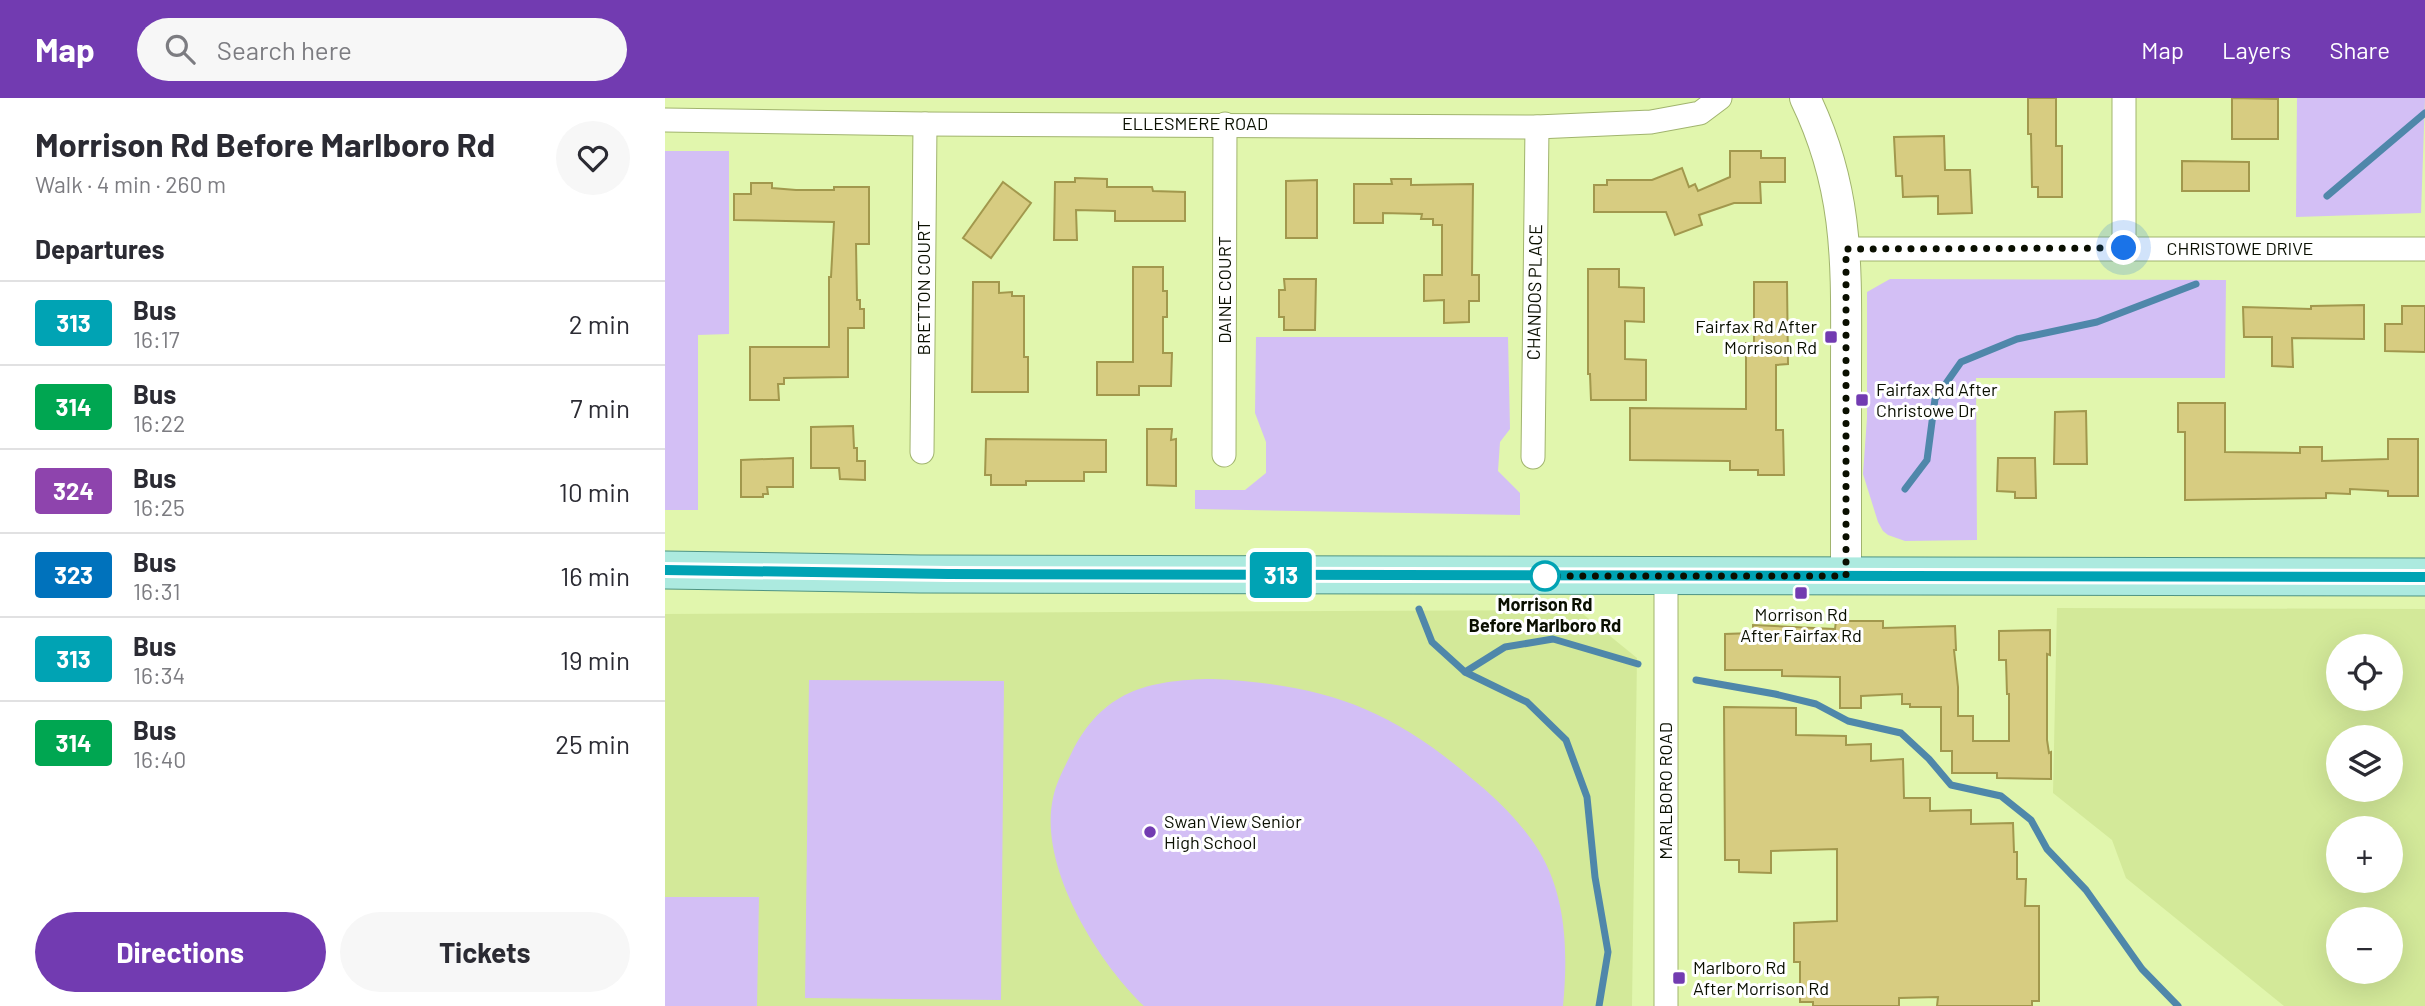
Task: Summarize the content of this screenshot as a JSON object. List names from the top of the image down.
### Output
{
  "streets": {
    "street": [
      "ELLESMERE ROAD",
      "CHRISTOWE DRIVE",
      "BRETTON COURT",
      "DAINE COURT",
      "CHANDOS PLACE",
      "MARLBORO ROAD"
    ]
  },
  "crossings": [
    ["ELLESMERE ROAD", "BRETTON COURT"],
    ["ELLESMERE ROAD", "DAINE COURT"],
    ["ELLESMERE ROAD", "CHANDOS PLACE"]
  ],
  "places": {
    "transit": [
      "Fairfax Rd After Morrison Rd",
      "Fairfax Rd After Christowe Dr",
      "Morrison Rd After Fairfax Rd",
      "Marlboro Rd After Morrison Rd"
    ],
    "other": ["Morrison Rd Before Marlboro Rd", "Swan View Senior High School"]
  },
  "lines": ["bus line 313"],
  "page": {
    "header": "Map",
    "search": "Search here",
    "nav": ["Map", "Layers", "Share"],
    "heading": [
      ["Morrison Rd Before Marlboro Rd", "Walk · 4 min · 260 m"],
      "Departures"
    ],
    "on_map": "313",
    "list": [
      {
        "mark": "313",
        "name": "Bus",
        "note": "16:17",
        "value": "2 min"
      },
      {
        "mark": "314",
        "name": "Bus",
        "note": "16:22",
        "value": "7 min"
      },
      {
        "mark": "324",
        "name": "Bus",
        "note": "16:25",
        "value": "10 min"
      },
      {
        "mark": "323",
        "name": "Bus",
        "note": "16:31",
        "value": "16 min"
      },
      {
        "mark": "313",
        "name": "Bus",
        "note": "16:34",
        "value": "19 min"
      },
      {
        "mark": "314",
        "name": "Bus",
        "note": "16:40",
        "value": "25 min"
      }
    ],
    "map_buttons": ["+", "−"],
    "buttons": ["Directions", "Tickets"]
  }
}
